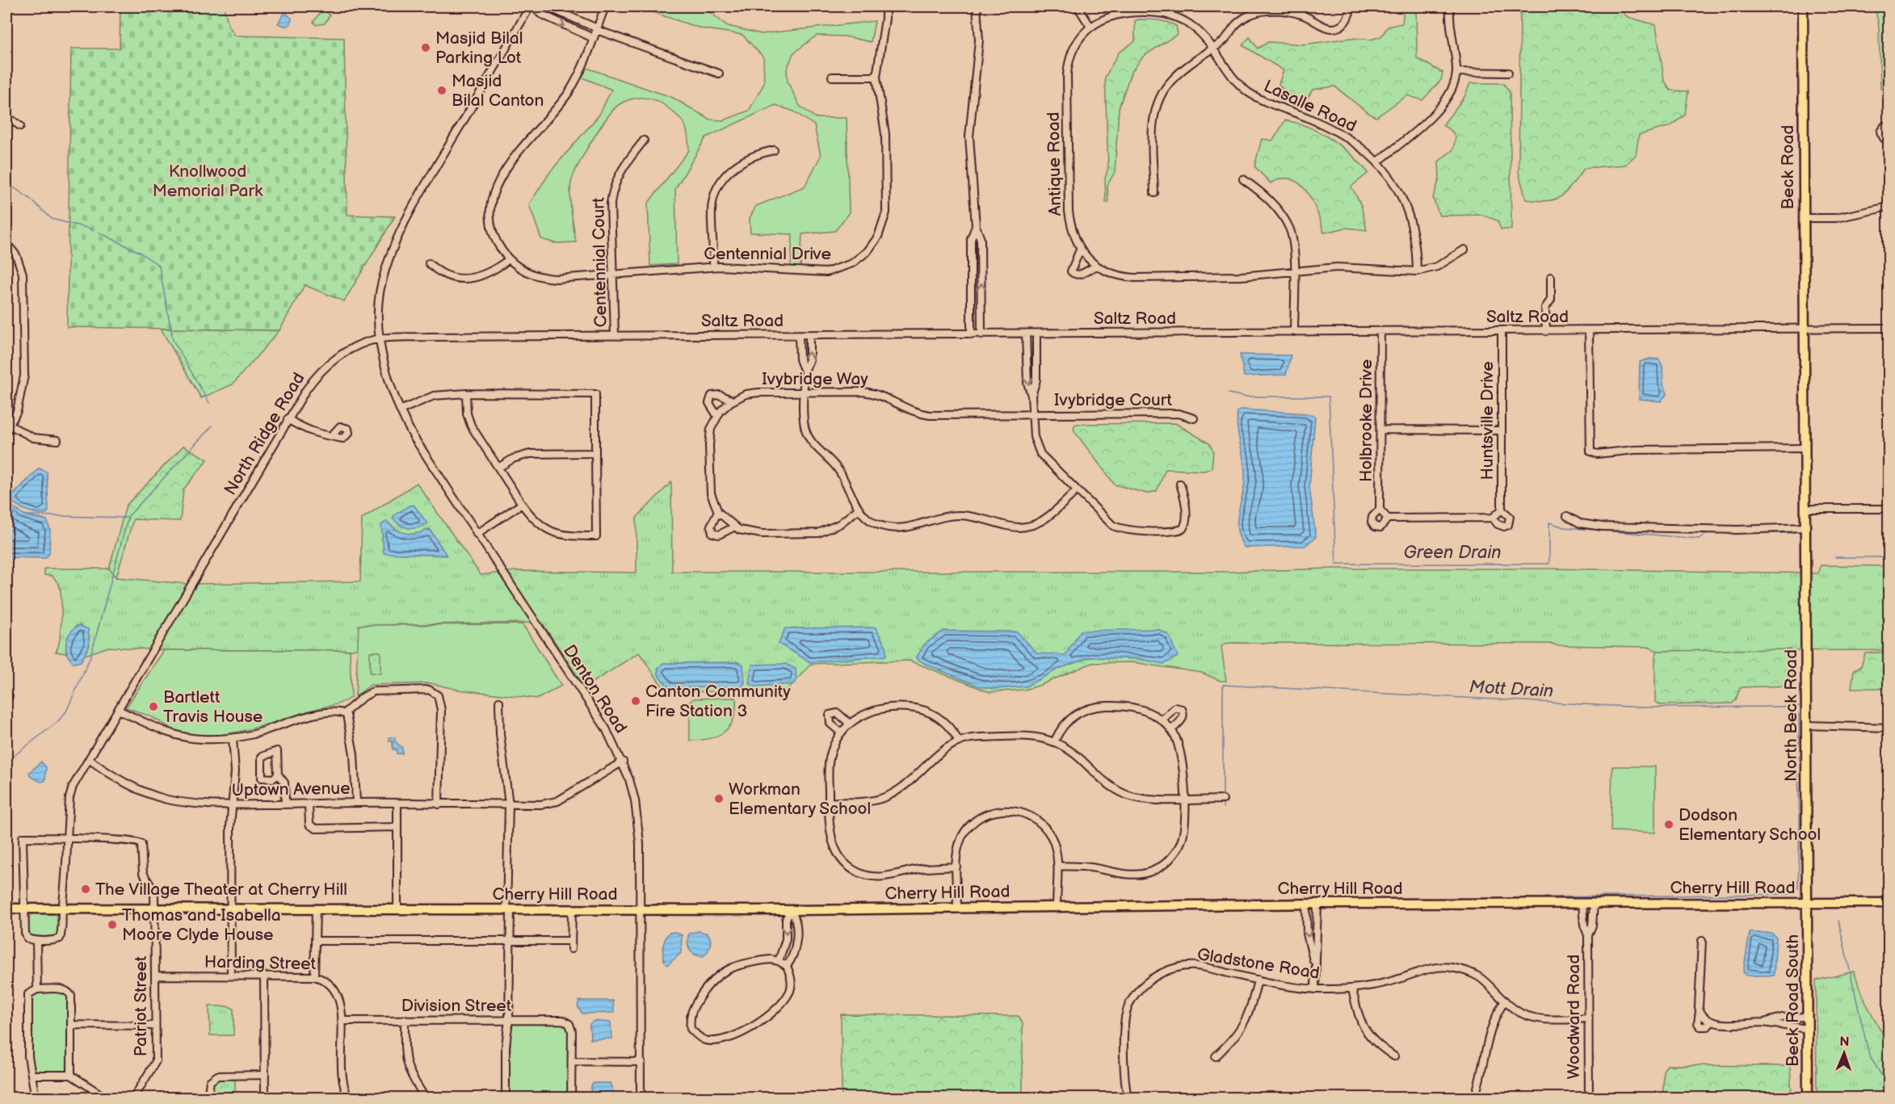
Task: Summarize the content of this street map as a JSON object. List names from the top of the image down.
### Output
{
  "streets": {
    "main road": [
      "Beck Road",
      "North Beck Road",
      "Cherry Hill Road",
      "Beck Road South"
    ],
    "street": [
      "Lasalle Road",
      "Antique Road",
      "Centennial Drive",
      "Centennial Court",
      "Saltz Road",
      "Ivybridge Way",
      "Ivybridge Court",
      "Holbrooke Drive",
      "Huntsville Drive",
      "North Ridge Road",
      "Denton Road",
      "Uptown Avenue",
      "Harding Street",
      "Gladstone Road",
      "Division Street",
      "Patriot Street",
      "Woodward Road"
    ]
  },
  "crossings": [
    ["Lasalle Road", "Antique Road"],
    ["Beck Road", "Saltz Road"],
    ["Beck Road", "North Beck Road"],
    ["Centennial Drive", "Centennial Court"],
    ["Centennial Court", "Saltz Road"],
    ["Saltz Road", "Holbrooke Drive"],
    ["Saltz Road", "Huntsville Drive"],
    ["Saltz Road", "North Ridge Road"],
    ["Saltz Road", "Denton Road"],
    ["Saltz Road", "North Beck Road"],
    ["Ivybridge Way", "Ivybridge Court"],
    ["North Ridge Road", "Denton Road"],
    ["North Ridge Road", "Uptown Avenue"],
    ["North Ridge Road", "Cherry Hill Road"],
    ["North Ridge Road", "Patriot Street"],
    ["Denton Road", "Uptown Avenue"],
    ["Denton Road", "Cherry Hill Road"],
    ["North Beck Road", "Cherry Hill Road"],
    ["North Beck Road", "Beck Road South"],
    ["Cherry Hill Road", "Beck Road South"],
    ["Cherry Hill Road", "Patriot Street"],
    ["Cherry Hill Road", "Woodward Road"],
    ["Harding Street", "Division Street"],
    ["Harding Street", "Patriot Street"],
    ["Gladstone Road", "Woodward Road"]
  ],
  "water": ["Green Drain", "Mott Drain"],
  "parks": ["Knollwood Memorial Park"],
  "places": [
    "Masjid Bilal Parking Lot",
    "Masjid Bilal Canton",
    "Canton Community Fire Station 3",
    "Bartlett Travis House",
    "Workman Elementary School",
    "Dodson Elementary School",
    "The Village Theater at Cherry Hill",
    "Thomas and Isabella Moore Clyde House"
  ],
  "north": "top"
}
